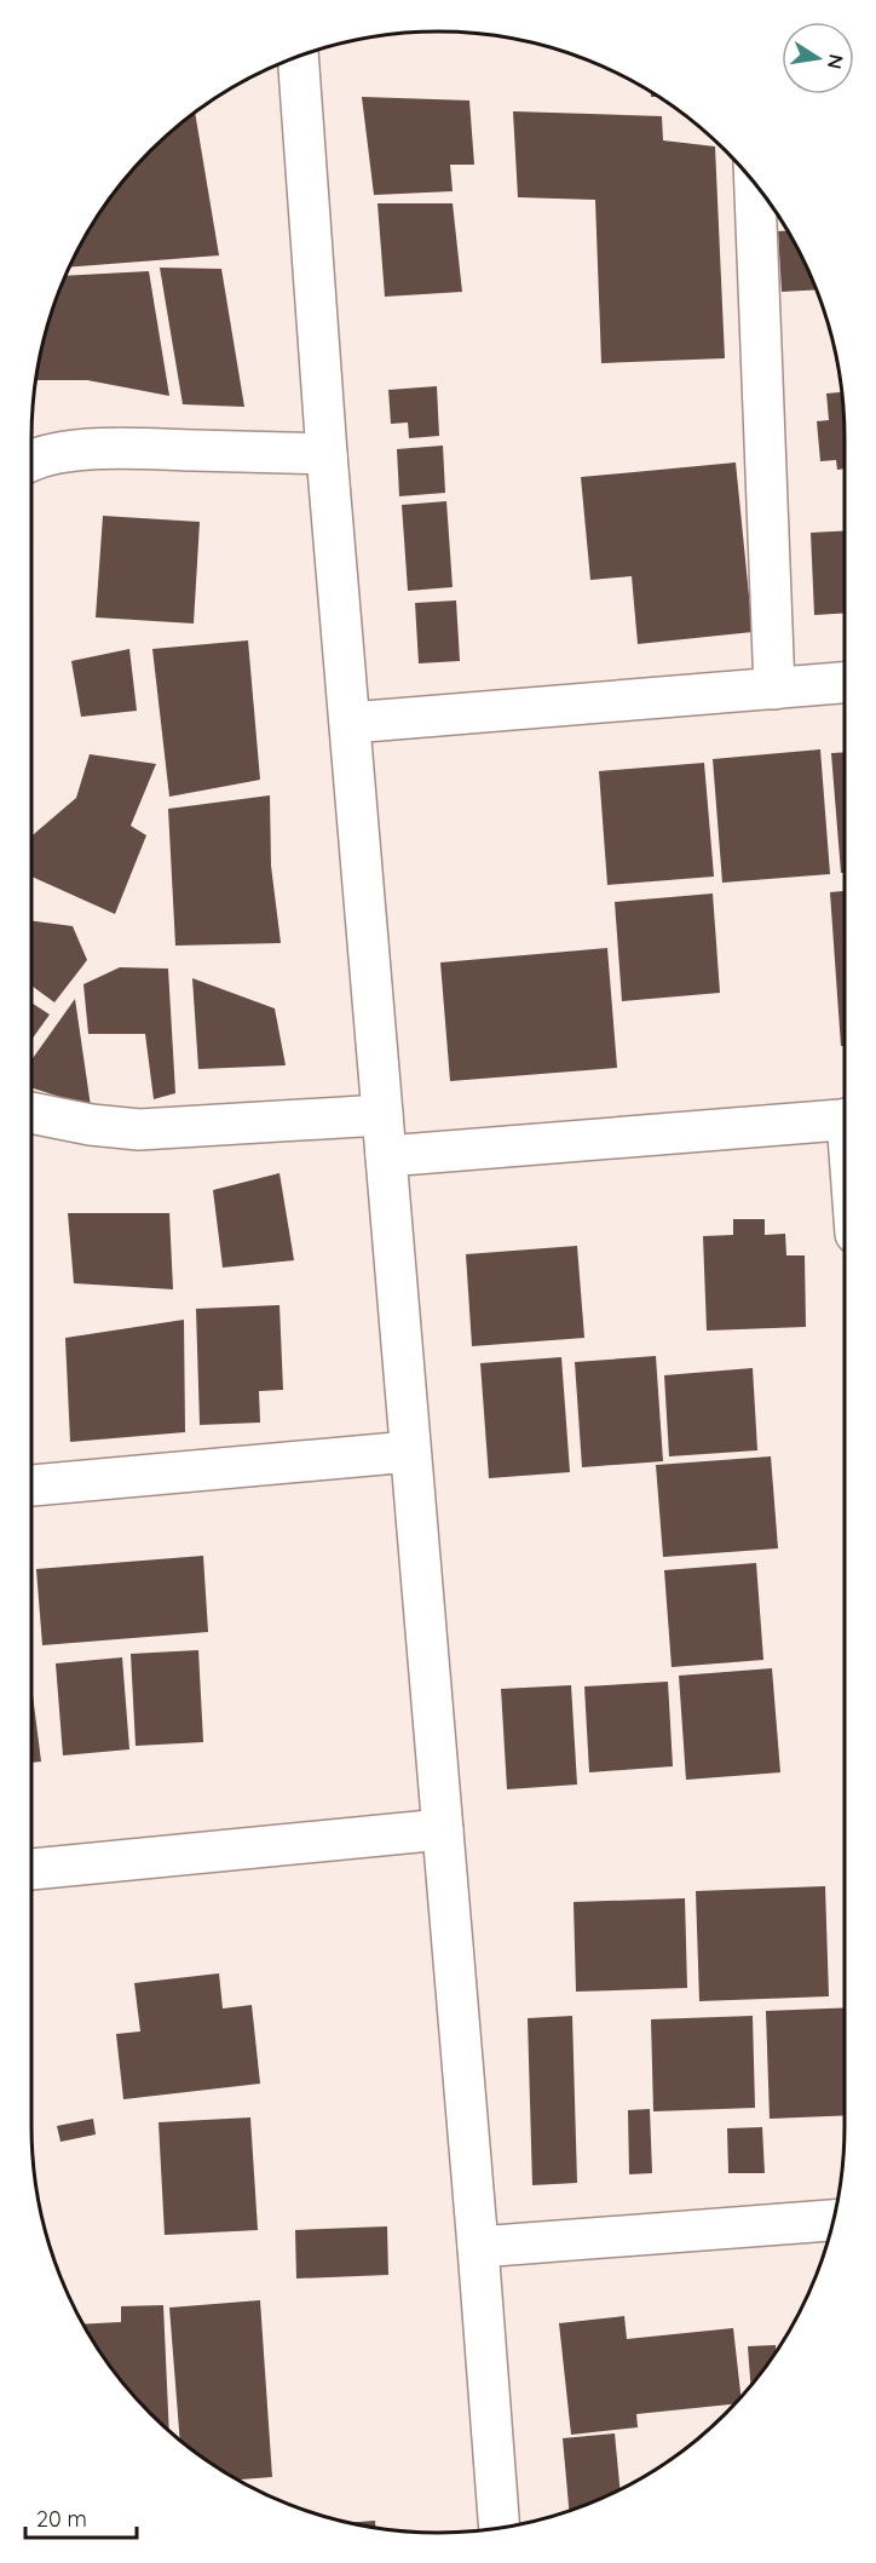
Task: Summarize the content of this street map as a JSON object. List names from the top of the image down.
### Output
{
  "scale_bar": "20 m",
  "north": "right"
}
